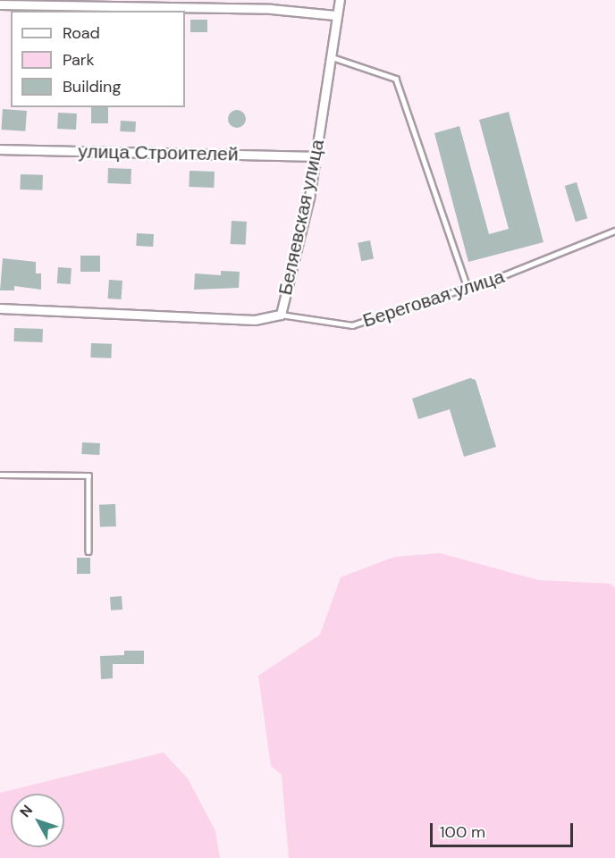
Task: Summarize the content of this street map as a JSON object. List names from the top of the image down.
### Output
{
  "streets": {
    "street": ["улица Строителей", "Беляевская улица"],
    "lane": ["Береговая улица"]
  },
  "crossings": [
    ["улица Строителей", "Беляевская улица"],
    ["Беляевская улица", "Береговая улица"]
  ],
  "legend": ["Road", "Park", "Building"],
  "scale_bar": "100 m",
  "north": "top left"
}
